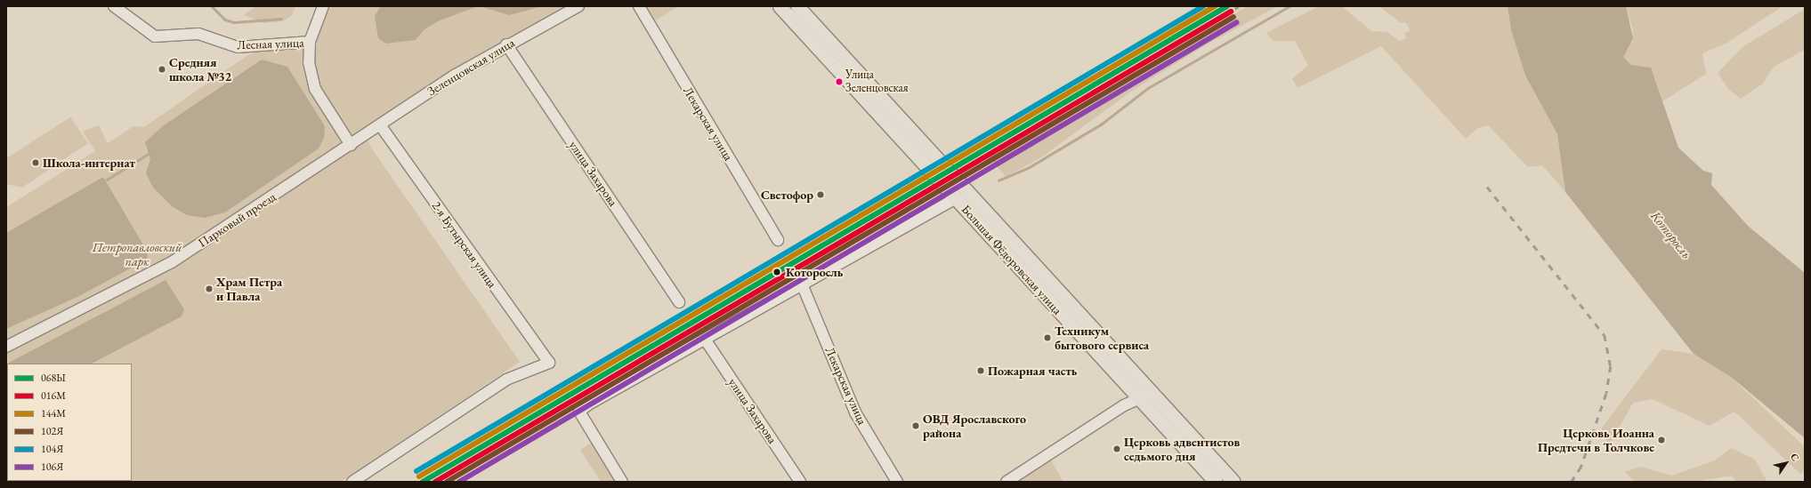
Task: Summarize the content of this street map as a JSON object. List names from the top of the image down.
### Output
{
  "streets": {
    "main road": ["Большая Фёдоровская улица"],
    "street": [
      "Лесная улица",
      "Зеленцовская улица",
      "Лекарская улица",
      "улица Захарова",
      "Парковый проезд",
      "2-я Бутырская улица"
    ]
  },
  "crossings": [
    ["Зеленцовская улица", "улица Захарова"],
    ["Зеленцовская улица", "Парковый проезд"],
    ["Зеленцовская улица", "2-я Бутырская улица"]
  ],
  "water": ["Которосль"],
  "parks": ["Петропавловский парк"],
  "places": [
    "Средняя школа №32",
    "Улица Зеленцовская",
    "Школа-интернат",
    "Светофор",
    "Которосль",
    "Храм Петра и Павла",
    "Техникум бытового сервиса",
    "Пожарная часть",
    "ОВД Ярославского района",
    "Церковь Иоанна Предтечи в Толчкове",
    "Церковь адвентистов седьмого дня"
  ],
  "lines": [
    "transit line 068Ы",
    "transit line 144М",
    "transit line 104Я",
    "transit line 016М",
    "transit line 102Я",
    "transit line 106Я"
  ],
  "legend": [
    "068Ы",
    "016М",
    "144М",
    "102Я",
    "104Я",
    "106Я"
  ],
  "north": "top right"
}
